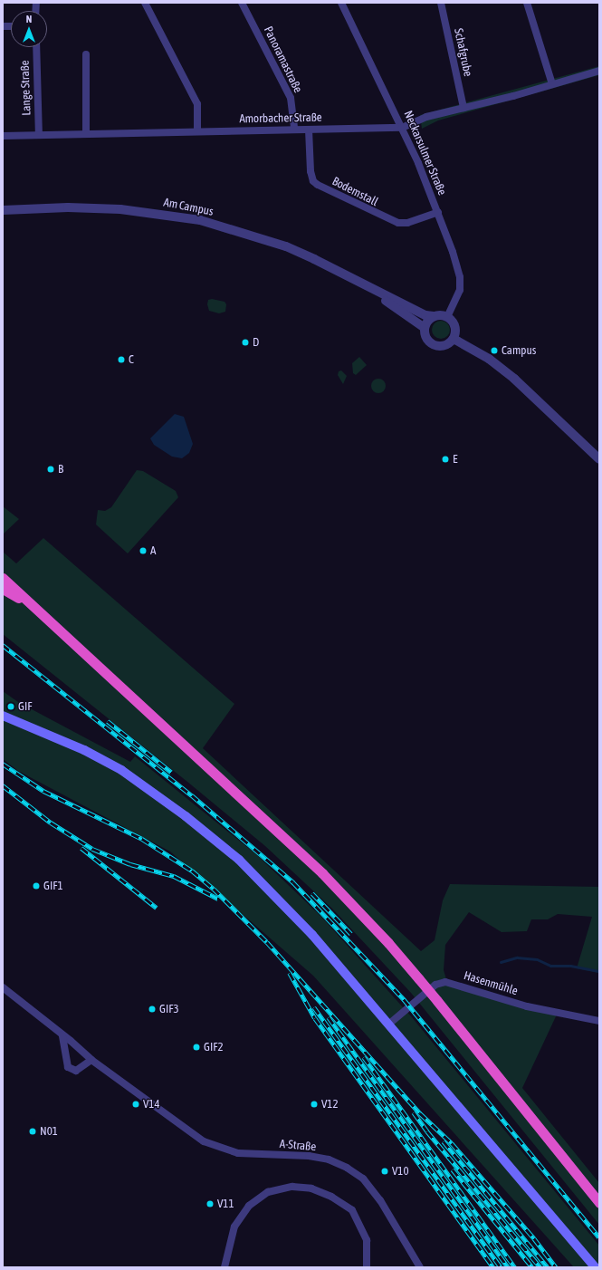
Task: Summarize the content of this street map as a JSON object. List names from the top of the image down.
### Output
{
  "streets": {
    "street": [
      "Schafgrube",
      "Panoramastraße",
      "Lange Straße",
      "Amorbacher Straße",
      "Neckarsulmer Straße",
      "Bodemstall",
      "Am Campus",
      "Hasenmühle",
      "A-Straße"
    ]
  },
  "crossings": [
    ["Schafgrube", "Amorbacher Straße"],
    ["Panoramastraße", "Amorbacher Straße"],
    ["Lange Straße", "Amorbacher Straße"],
    ["Amorbacher Straße", "Neckarsulmer Straße"],
    ["Amorbacher Straße", "Bodemstall"],
    ["Neckarsulmer Straße", "Bodemstall"],
    ["Neckarsulmer Straße", "Am Campus"]
  ],
  "places": [
    "D",
    "Campus",
    "C",
    "E",
    "B",
    "A",
    "GIF",
    "GIF1",
    "GIF3",
    "GIF2",
    "V14",
    "V12",
    "N01",
    "V10",
    "V11"
  ],
  "north": "top"
}
